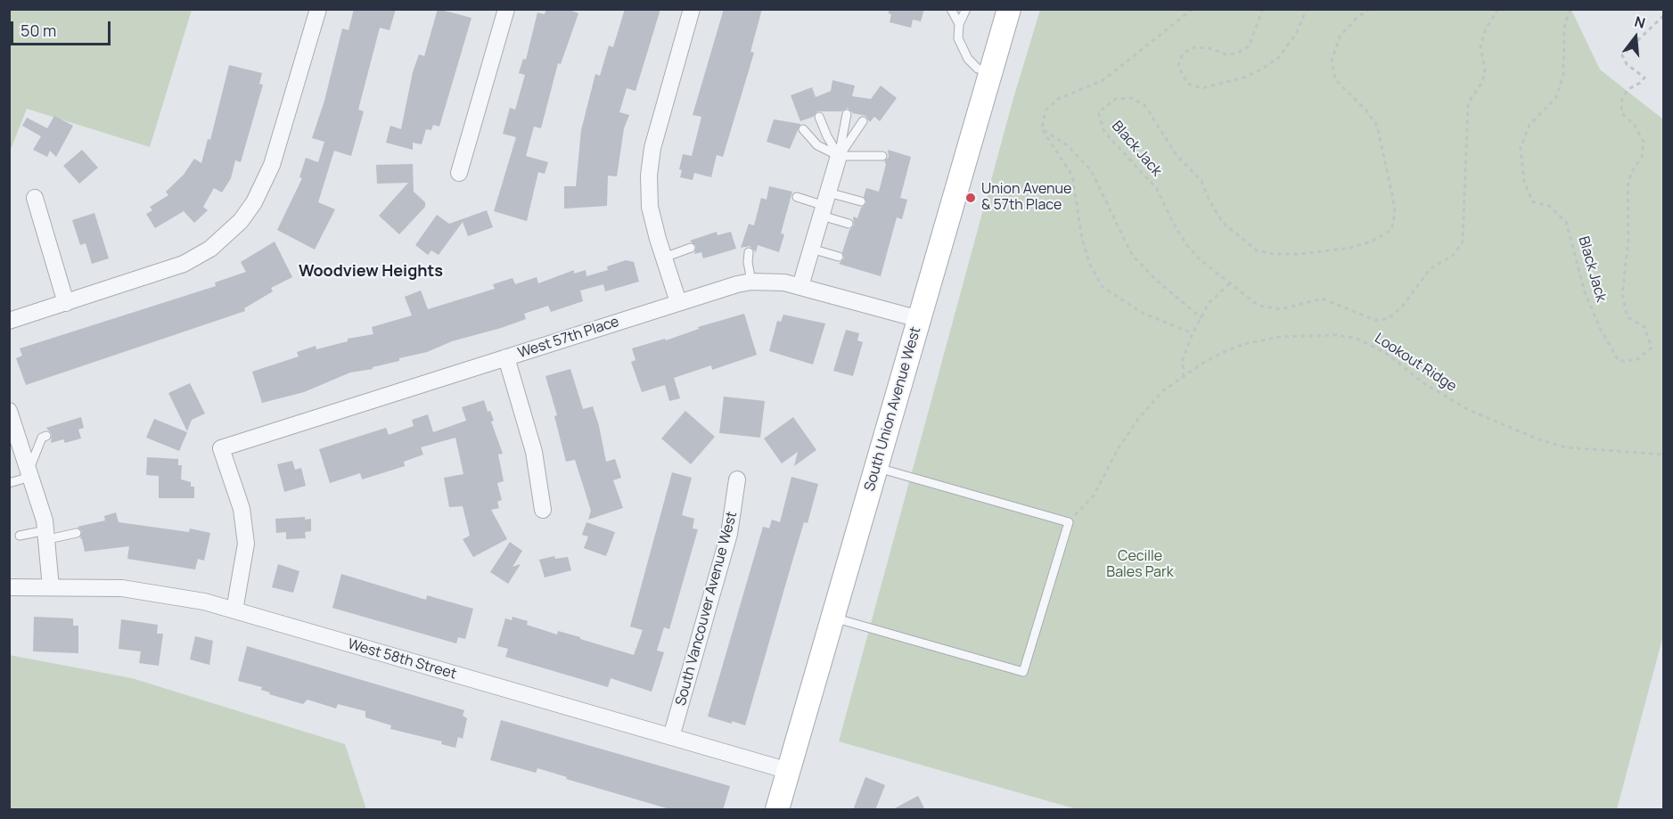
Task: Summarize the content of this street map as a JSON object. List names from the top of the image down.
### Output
{
  "streets": {
    "street": [
      "West 57th Place",
      "South Union Avenue West",
      "South Vancouver Avenue West",
      "West 58th Street"
    ],
    "path": ["Black Jack", "Lookout Ridge"]
  },
  "crossings": [
    ["West 57th Place", "South Union Avenue West"],
    ["West 57th Place", "West 58th Street"],
    ["South Union Avenue West", "West 58th Street"],
    ["South Vancouver Avenue West", "West 58th Street"]
  ],
  "districts": ["Woodview Heights"],
  "parks": ["Cecille Bales Park"],
  "places": ["Union Avenue & 57th Place"],
  "scale_bar": "50 m",
  "north": "top"
}
